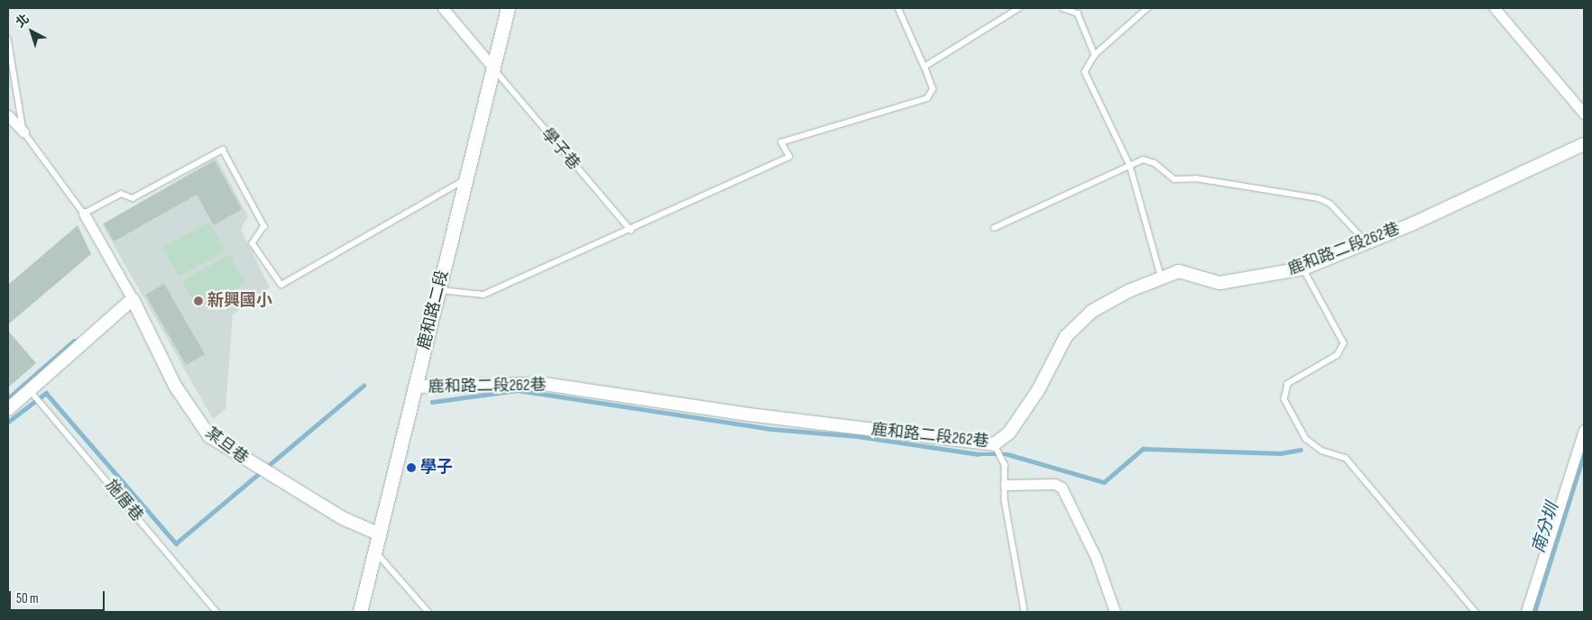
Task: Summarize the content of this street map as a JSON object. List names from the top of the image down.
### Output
{
  "streets": {
    "main road": ["鹿和路二段"],
    "street": ["鹿和路二段262巷", "某旦巷"],
    "lane": ["學子巷", "施厝巷"]
  },
  "crossings": [
    ["學子巷", "鹿和路二段"],
    ["鹿和路二段262巷", "鹿和路二段"],
    ["鹿和路二段", "某旦巷"]
  ],
  "water": ["南分圳"],
  "places": ["新興國小", "學子"],
  "scale_bar": "50 m",
  "north": "top left"
}
